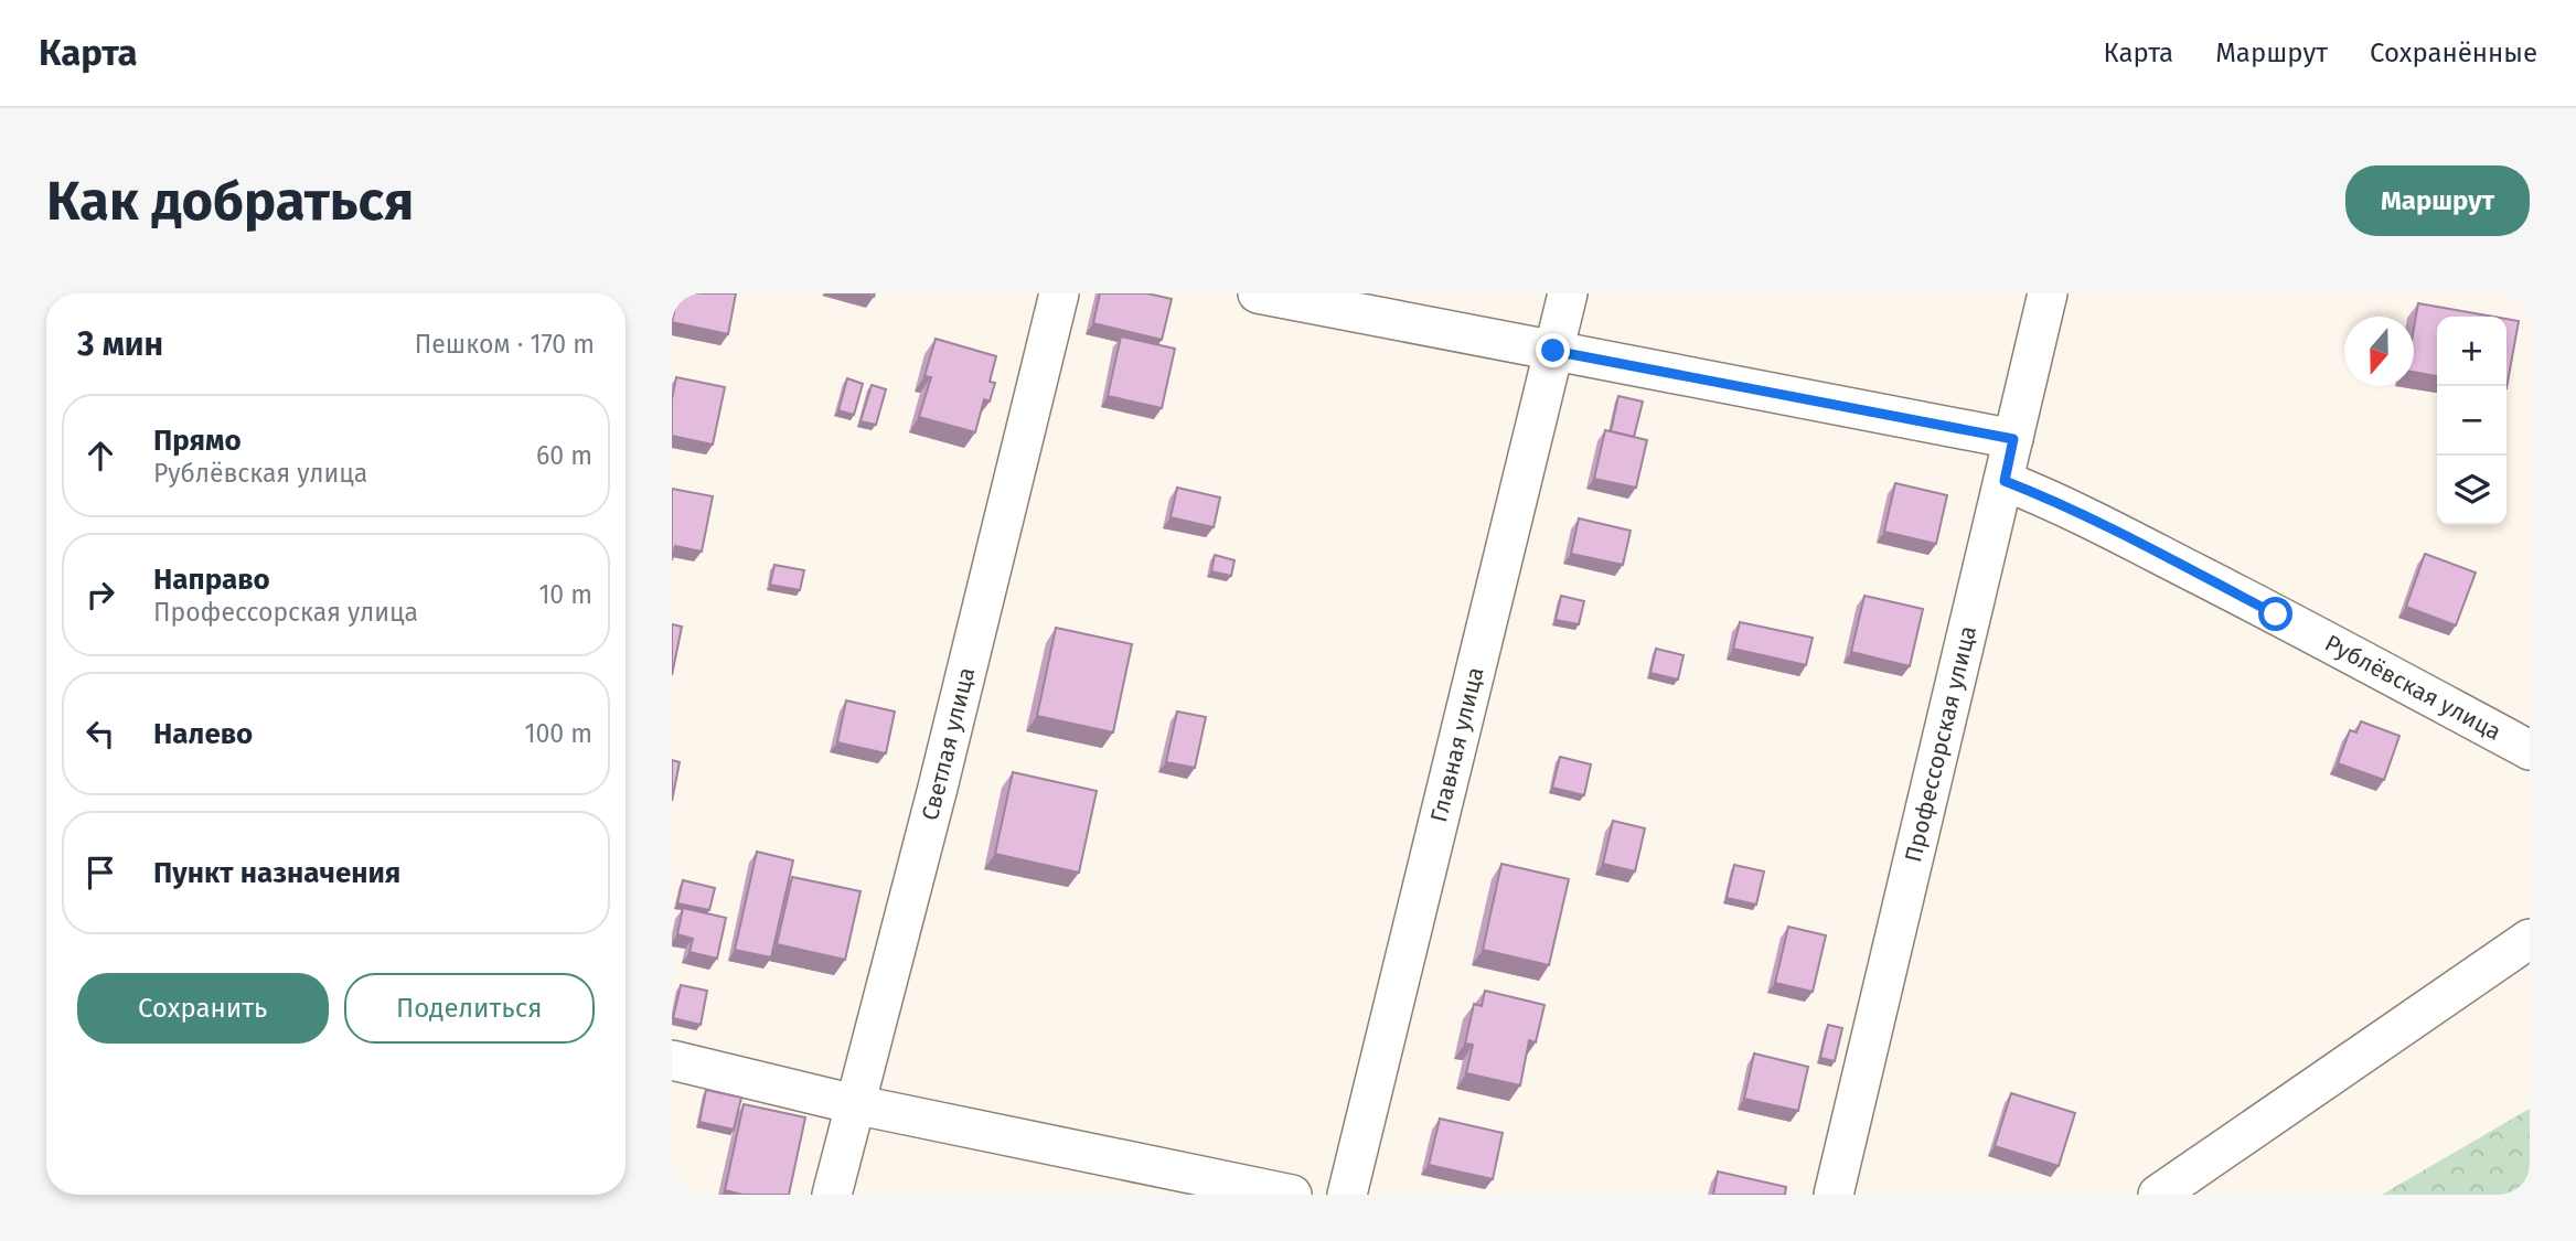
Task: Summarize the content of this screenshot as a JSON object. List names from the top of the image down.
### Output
{
  "streets": {
    "street": [
      "Рублёвская улица",
      "Светлая улица",
      "Главная улица",
      "Профессорская улица"
    ]
  },
  "crossings": [
    ["Рублёвская улица", "Профессорская улица"]
  ],
  "north": "bottom",
  "page": {
    "header": "Карта",
    "nav": ["Карта", "Маршрут", "Сохранённые"],
    "buttons": [
      "Маршрут",
      ["Сохранить", "Поделиться"]
    ],
    "title": "Как добраться",
    "heading": ["3 мин", "Пешком · 170 m"],
    "map_buttons": ["+", "−"],
    "list": [
      ["Прямо", "Рублёвская улица", "60 m"],
      ["Направо", "Профессорская улица", "10 m"],
      ["Налево", "100 m"],
      "Пункт назначения"
    ]
  }
}
